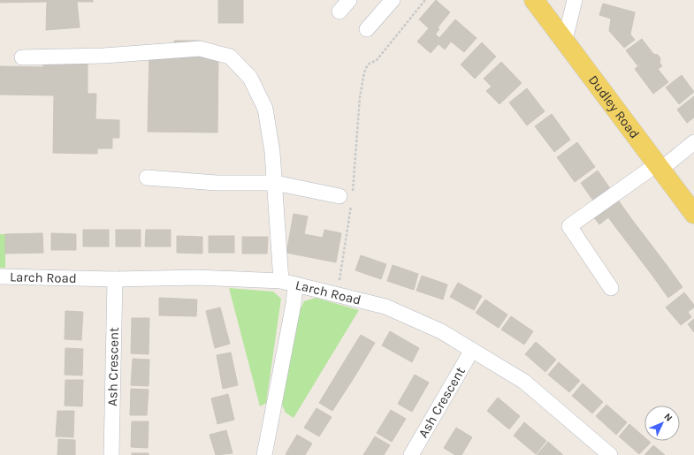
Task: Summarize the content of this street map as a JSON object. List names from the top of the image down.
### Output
{
  "streets": {
    "main road": ["Dudley Road"],
    "street": ["Larch Road", "Ash Crescent"]
  },
  "crossings": [
    ["Larch Road", "Ash Crescent"]
  ],
  "north": "top right"
}
